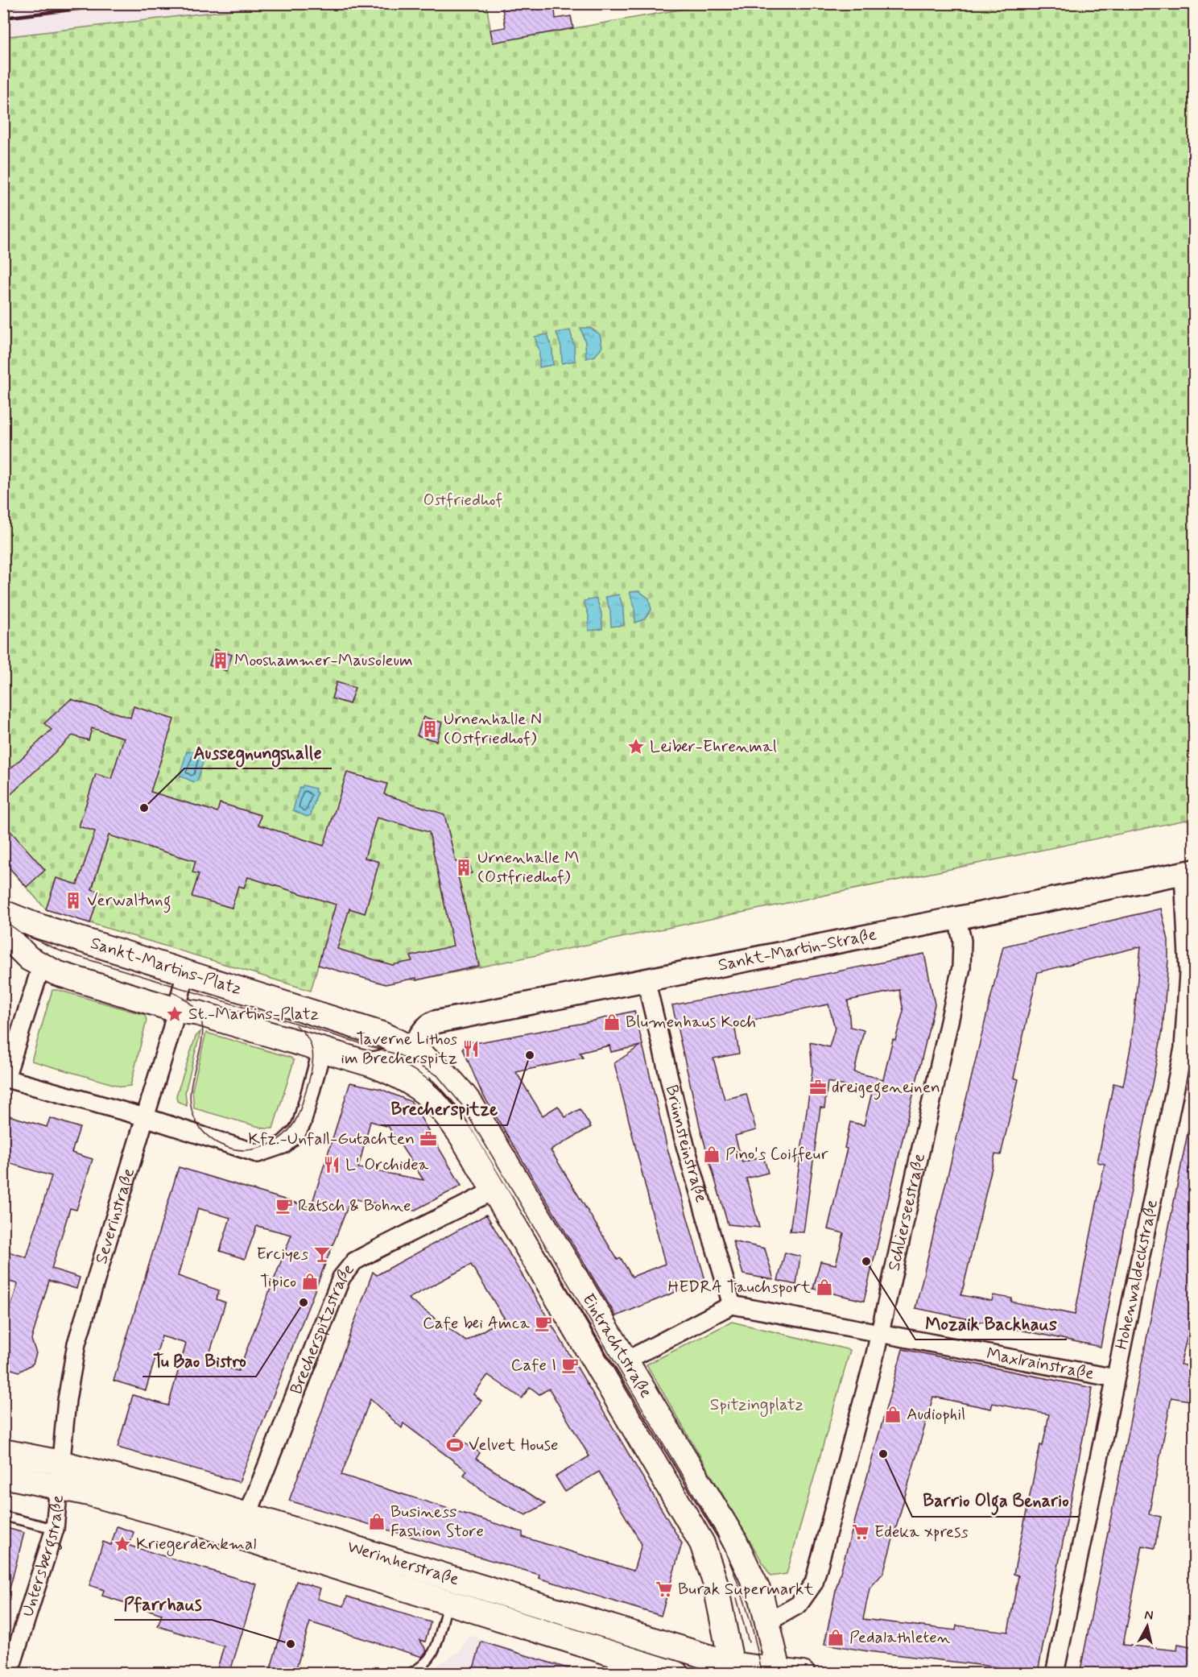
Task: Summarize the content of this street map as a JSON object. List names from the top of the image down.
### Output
{
  "streets": {
    "main road": ["Sankt-Martins-Platz", "Eintrachtstraße", "Werinherstraße"],
    "street": [
      "Sankt-Martin-Straße",
      "Brünnsteinstraße",
      "Schlierseestraße",
      "Severinstraße",
      "Hohenwaldeckstraße",
      "Brecherspitzstraße",
      "Maxlrainstraße",
      "Untersbergstraße"
    ]
  },
  "crossings": [
    ["Sankt-Martin-Straße", "Sankt-Martins-Platz"],
    ["Sankt-Martin-Straße", "Brünnsteinstraße"],
    ["Sankt-Martin-Straße", "Schlierseestraße"],
    ["Sankt-Martin-Straße", "Hohenwaldeckstraße"],
    ["Sankt-Martin-Straße", "Eintrachtstraße"],
    ["Sankt-Martins-Platz", "Severinstraße"],
    ["Sankt-Martins-Platz", "Eintrachtstraße"],
    ["Schlierseestraße", "Eintrachtstraße"],
    ["Schlierseestraße", "Maxlrainstraße"],
    ["Severinstraße", "Untersbergstraße"],
    ["Severinstraße", "Werinherstraße"],
    ["Hohenwaldeckstraße", "Maxlrainstraße"],
    ["Brecherspitzstraße", "Eintrachtstraße"],
    ["Brecherspitzstraße", "Werinherstraße"],
    ["Eintrachtstraße", "Werinherstraße"],
    ["Untersbergstraße", "Werinherstraße"]
  ],
  "parks": ["Ostfriedhof", "Spitzingplatz"],
  "places": {
    "building": [
      "Mooshammer-Mausoleum",
      "Urnenhalle N (Ostfriedhof)",
      "Urnenhalle M (Ostfriedhof)",
      "Verwaltung"
    ],
    "place": ["Leiber-Ehrenmal", "St.-Martins-Platz", "Kriegerdenkmal"],
    "other": [
      "Aussegnungshalle",
      "Brecherspitze",
      "Mozaik Backhaus",
      "Tu Bao Bistro",
      "Barrio Olga Benario",
      "Pfarrhaus"
    ],
    "shop": [
      "Blumenhaus Koch",
      "Pino's Coiffeur",
      "Tipico",
      "HEDRA Tauchsport",
      "Audiophil",
      "Business Fashion Store",
      "Pedalathleten"
    ],
    "restaurant": ["Taverne Lithos im Brecherspitz", "L' Orchidea"],
    "office": ["dreigegeneinen", "Kfz.-Unfall-Gutachten"],
    "cafe": ["Ratsch & Bohne", "Cafe bei Amca", "Cafe I"],
    "bar": ["Erciyes"],
    "sports": ["Velvet House"],
    "supermarket": ["Edeka xpress", "Burak Supermarkt"]
  },
  "north": "top"
}
